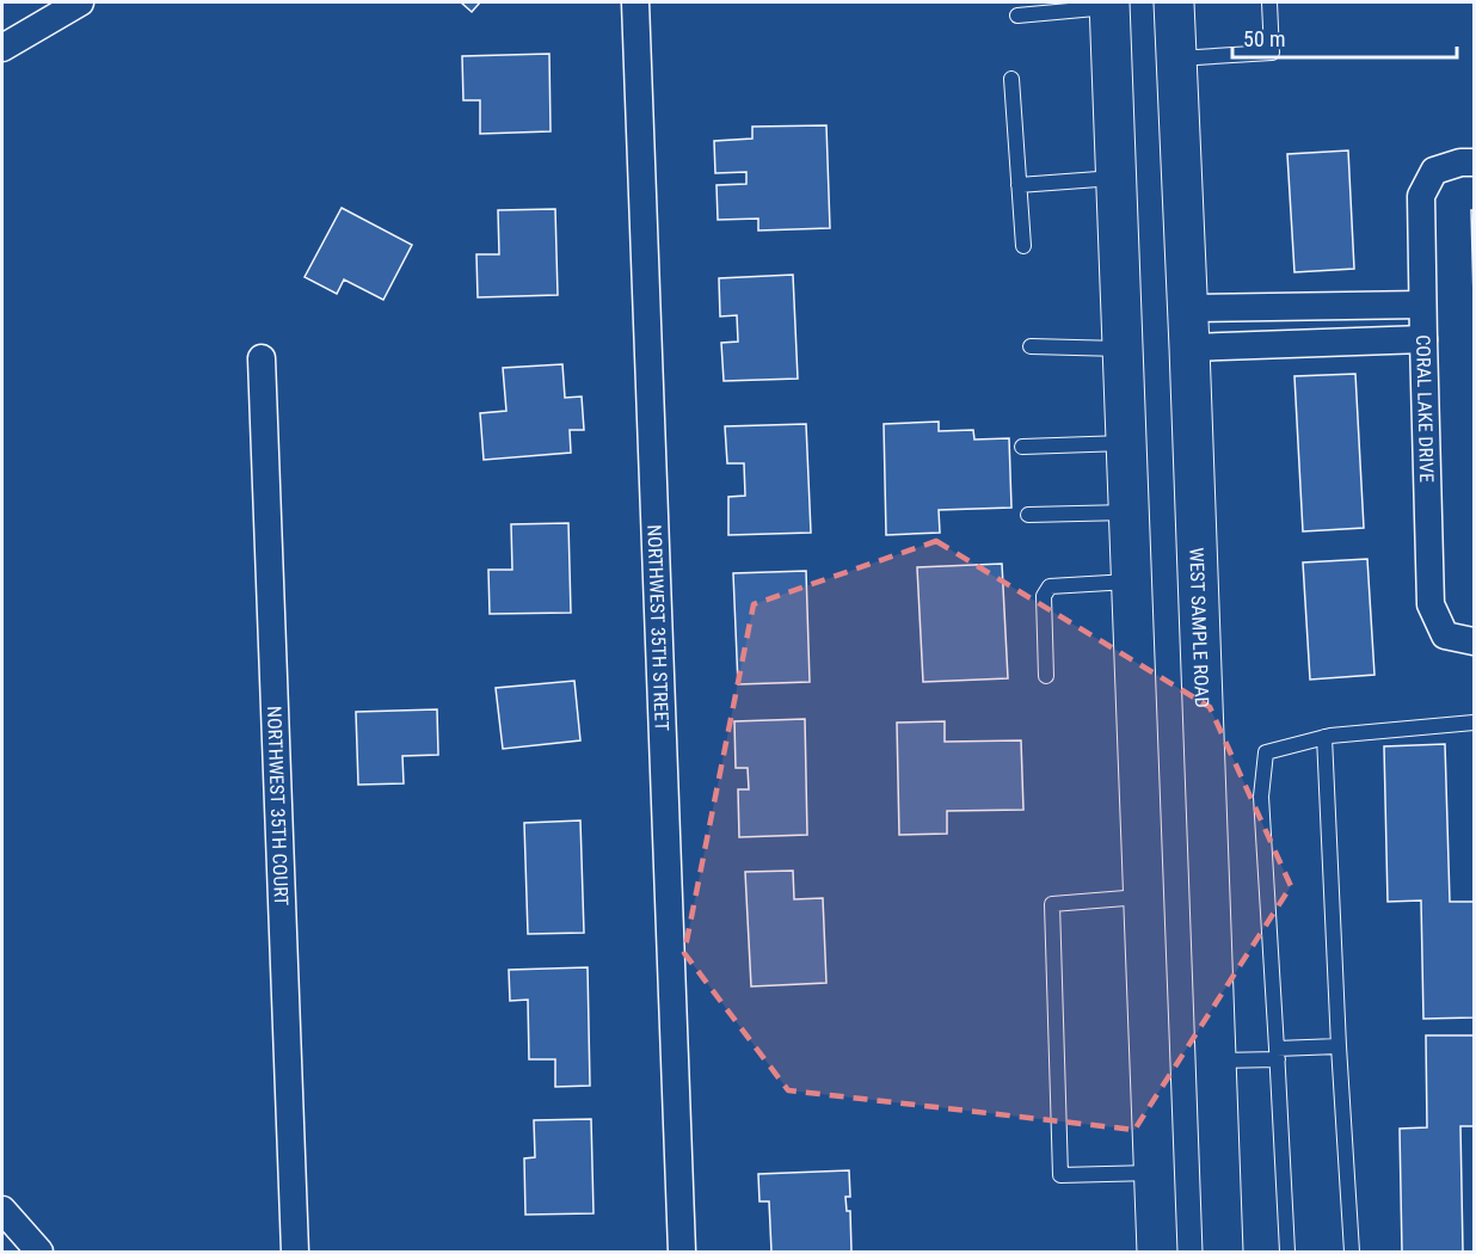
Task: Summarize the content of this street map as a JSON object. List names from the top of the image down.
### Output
{
  "streets": {
    "main road": ["WEST SAMPLE ROAD"],
    "street": ["CORAL LAKE DRIVE", "NORTHWEST 35TH STREET", "NORTHWEST 35TH COURT"]
  },
  "crossings": [
    ["CORAL LAKE DRIVE", "WEST SAMPLE ROAD"]
  ],
  "scale_bar": "50 m"
}
